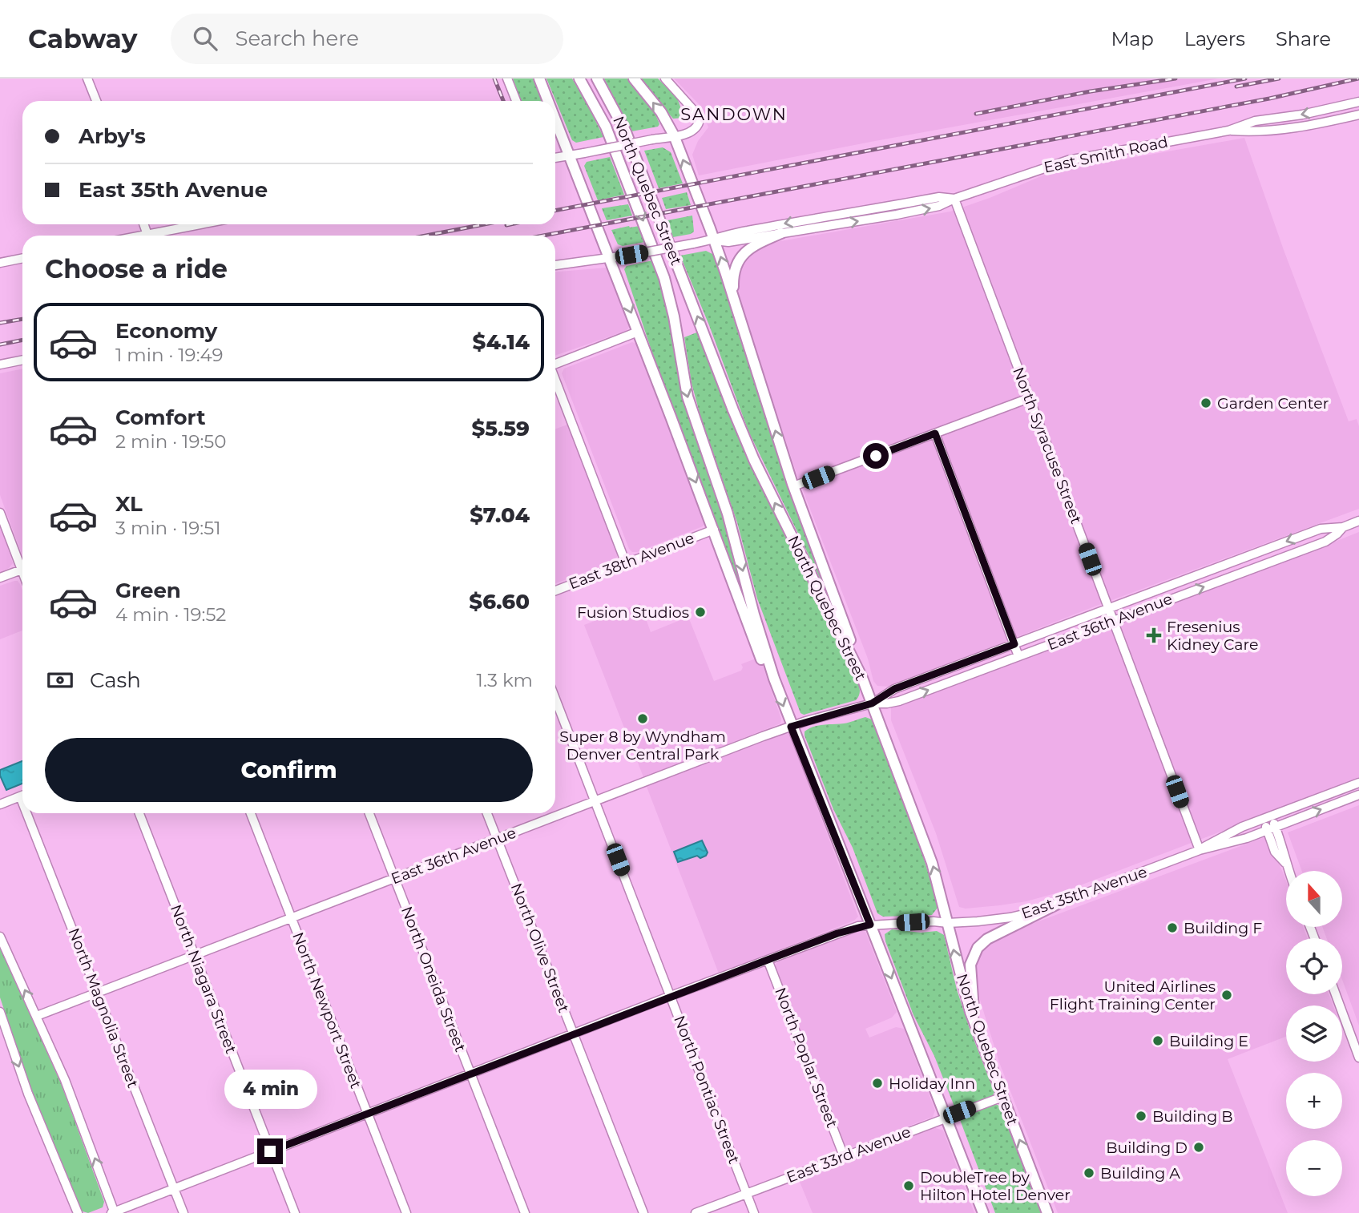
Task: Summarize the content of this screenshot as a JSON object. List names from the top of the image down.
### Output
{
  "streets": {
    "main road": ["North Quebec Street"],
    "street": [
      "East Smith Road",
      "North Syracuse Street",
      "East 38th Avenue",
      "East 36th Avenue",
      "East 35th Avenue",
      "North Olive Street",
      "North Niagara Street",
      "North Oneida Street",
      "North Magnolia Street",
      "North Newport Street",
      "North Poplar Street",
      "North Pontiac Street",
      "East 33rd Avenue"
    ]
  },
  "crossings": [
    ["East Smith Road", "North Syracuse Street"],
    ["North Quebec Street", "East 36th Avenue"],
    ["North Quebec Street", "East 35th Avenue"],
    ["North Quebec Street", "East 33rd Avenue"],
    ["North Syracuse Street", "East 36th Avenue"],
    ["North Syracuse Street", "East 35th Avenue"],
    ["East 36th Avenue", "North Olive Street"],
    ["East 36th Avenue", "North Niagara Street"],
    ["East 36th Avenue", "North Oneida Street"],
    ["East 36th Avenue", "North Magnolia Street"],
    ["East 36th Avenue", "North Newport Street"],
    ["East 36th Avenue", "North Pontiac Street"],
    ["East 35th Avenue", "North Olive Street"],
    ["East 35th Avenue", "North Niagara Street"],
    ["East 35th Avenue", "North Oneida Street"],
    ["East 35th Avenue", "North Magnolia Street"],
    ["East 35th Avenue", "North Newport Street"],
    ["East 35th Avenue", "North Poplar Street"],
    ["East 35th Avenue", "North Pontiac Street"],
    ["North Poplar Street", "East 33rd Avenue"],
    ["North Pontiac Street", "East 33rd Avenue"]
  ],
  "districts": ["SANDOWN"],
  "places": {
    "other": [
      "Garden Center",
      "Fusion Studios",
      "Super 8 by Wyndham Denver Central Park",
      "Building F",
      "United Airlines Flight Training Center",
      "Building E",
      "Holiday Inn",
      "Building B",
      "Building D",
      "Building A",
      "DoubleTree by Hilton Hotel Denver"
    ],
    "health": ["Fresenius Kidney Care"]
  },
  "north": "top",
  "page": {
    "header": "Cabway",
    "search": "Search here",
    "nav": ["Map", "Layers", "Share"],
    "banner": ["Arby's", "East 35th Avenue"],
    "heading": "Choose a ride",
    "list": [
      {
        "name": "Economy",
        "note": "1 min · 19:49",
        "value": "$4.14"
      },
      {
        "name": "Comfort",
        "note": "2 min · 19:50",
        "value": "$5.59"
      },
      {
        "name": "XL",
        "note": "3 min · 19:51",
        "value": "$7.04"
      },
      {
        "name": "Green",
        "note": "4 min · 19:52",
        "value": "$6.60"
      }
    ],
    "pay": ["Cash", "1.3 km"],
    "buttons": "Confirm",
    "map_buttons": ["+", "−"],
    "bubble": "4 min"
  }
}
